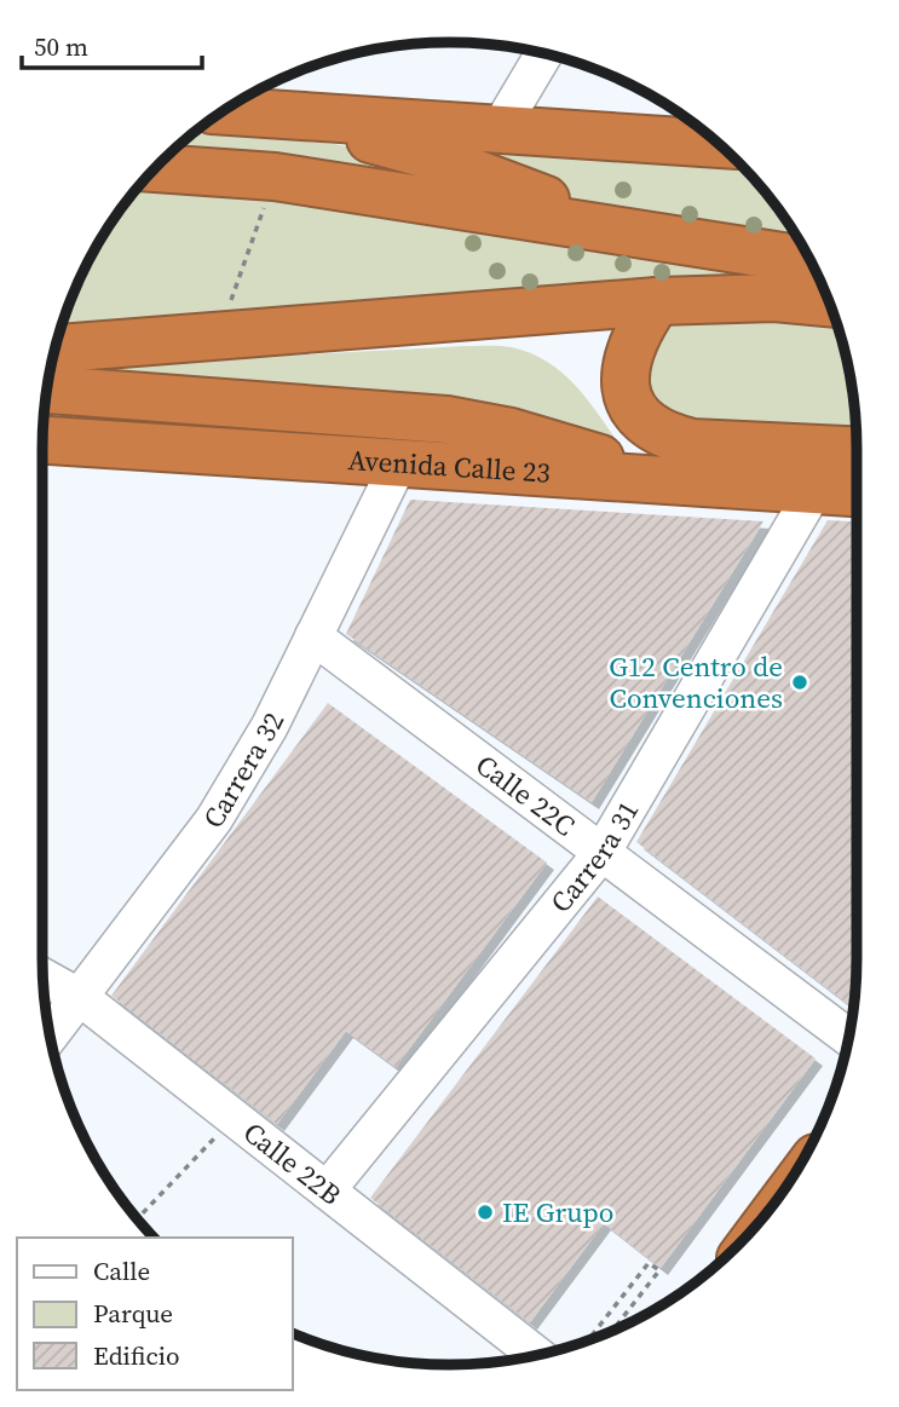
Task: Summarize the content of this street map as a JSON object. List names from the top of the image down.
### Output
{
  "streets": {
    "highway": ["Avenida Calle 23"],
    "street": [
      "Carrera 32",
      "Calle 22C",
      "Carrera 31",
      "Calle 22B"
    ]
  },
  "crossings": [
    ["Avenida Calle 23", "Carrera 32"],
    ["Avenida Calle 23", "Carrera 31"],
    ["Carrera 32", "Calle 22C"],
    ["Carrera 32", "Calle 22B"],
    ["Calle 22C", "Carrera 31"],
    ["Carrera 31", "Calle 22B"]
  ],
  "places": ["G12 Centro de Convenciones", "IE Grupo"],
  "legend": ["Calle", "Parque", "Edificio"],
  "scale_bar": "50 m"
}
